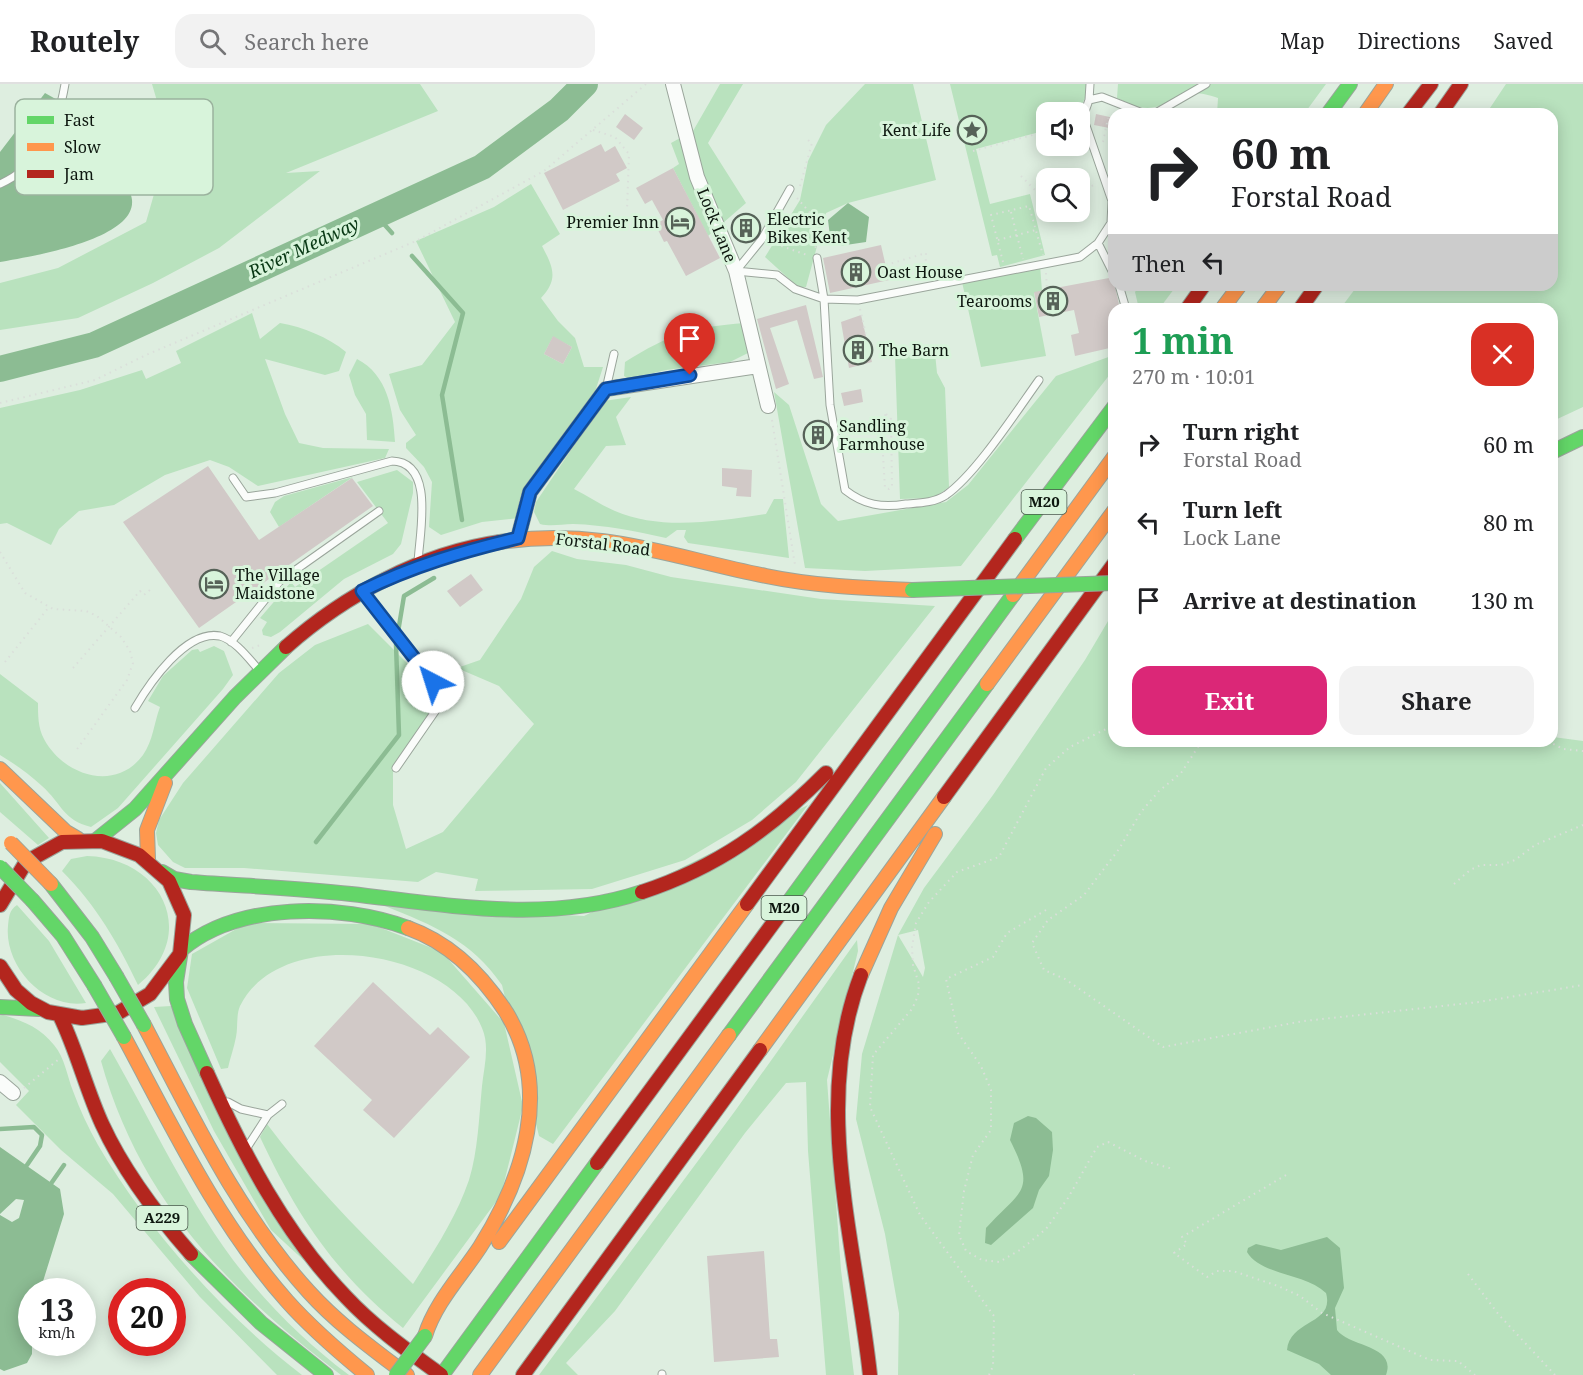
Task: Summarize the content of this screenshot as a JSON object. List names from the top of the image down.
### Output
{
  "streets": {
    "main road": ["M20", "Forstal Road", "A229"],
    "street": ["Lock Lane"]
  },
  "water": ["River Medway"],
  "places": {
    "place": ["Kent Life"],
    "hotel": ["Premier Inn", "The Village Maidstone"],
    "building": [
      "Electric Bikes Kent",
      "Oast House",
      "Tearooms",
      "The Barn",
      "Sandling Farmhouse"
    ]
  },
  "legend": ["Fast", "Slow", "Jam"],
  "page": {
    "header": "Routely",
    "search": "Search here",
    "nav": ["Map", "Directions", "Saved"],
    "turn": ["60 m", "Forstal Road"],
    "then": "Then",
    "heading": ["1 min", "270 m · 10:01"],
    "list": [
      {
        "name": "Turn right",
        "note": "Forstal Road",
        "value": "60 m"
      },
      {
        "name": "Turn left",
        "note": "Lock Lane",
        "value": "80 m"
      },
      {
        "name": "Arrive at destination",
        "value": "130 m"
      }
    ],
    "buttons": ["Exit", "Share"],
    "speed": "13 km/h",
    "limit": "20"
  }
}
